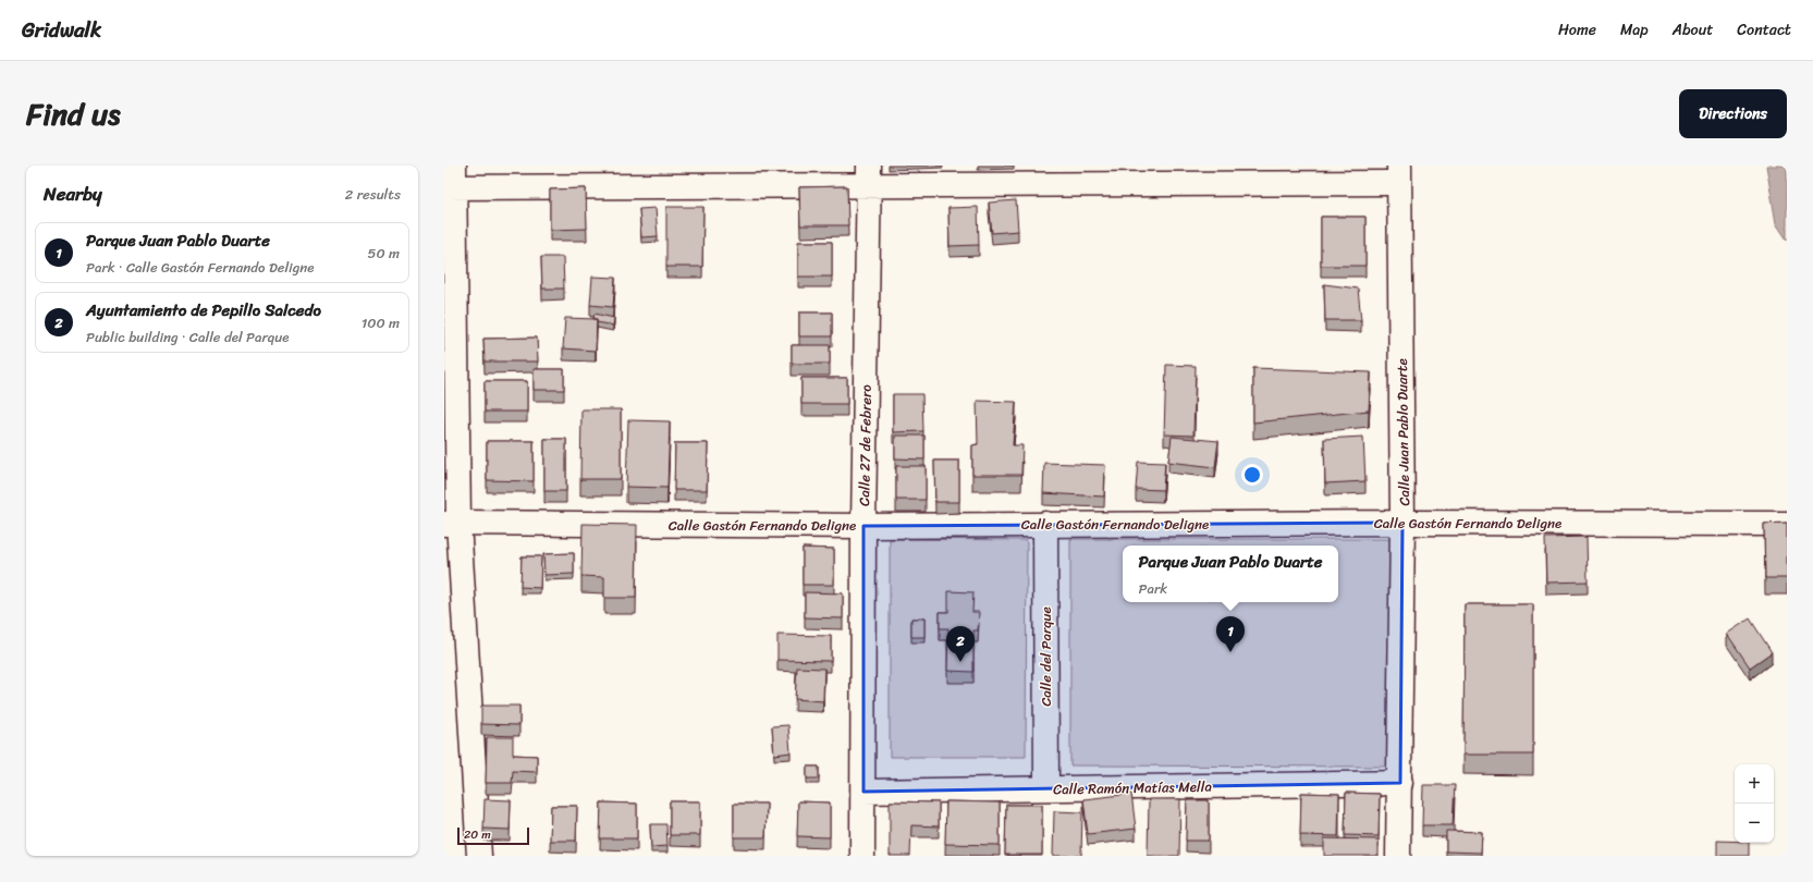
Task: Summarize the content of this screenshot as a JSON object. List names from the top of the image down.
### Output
{
  "streets": {
    "street": [
      "Calle Juan Pablo Duarte",
      "Calle 27 de Febrero",
      "Calle Gastón Fernando Deligne",
      "Calle del Parque",
      "Calle Ramón Matías Mella"
    ]
  },
  "crossings": [
    ["Calle Juan Pablo Duarte", "Calle Gastón Fernando Deligne"],
    ["Calle Juan Pablo Duarte", "Calle Ramón Matías Mella"],
    ["Calle 27 de Febrero", "Calle Gastón Fernando Deligne"],
    ["Calle 27 de Febrero", "Calle Ramón Matías Mella"],
    ["Calle Gastón Fernando Deligne", "Calle del Parque"],
    ["Calle del Parque", "Calle Ramón Matías Mella"]
  ],
  "scale_bar": "20 m",
  "page": {
    "header": "Gridwalk",
    "nav": [
      "Home",
      "Map",
      "About",
      "Contact"
    ],
    "title": "Find us",
    "buttons": "Directions",
    "heading": ["Nearby", "2 results"],
    "list": [
      {
        "mark": "1",
        "name": "Parque Juan Pablo Duarte",
        "note": "Park · Calle Gastón Fernando Deligne",
        "value": "50 m"
      },
      {
        "mark": "2",
        "name": "Ayuntamiento de Pepillo Salcedo",
        "note": "Public building · Calle del Parque",
        "value": "100 m"
      }
    ],
    "popup": ["Parque Juan Pablo Duarte", "Park"],
    "pins": ["1", "2"],
    "map_buttons": ["+", "−"],
    "scale": "20 m"
  }
}
